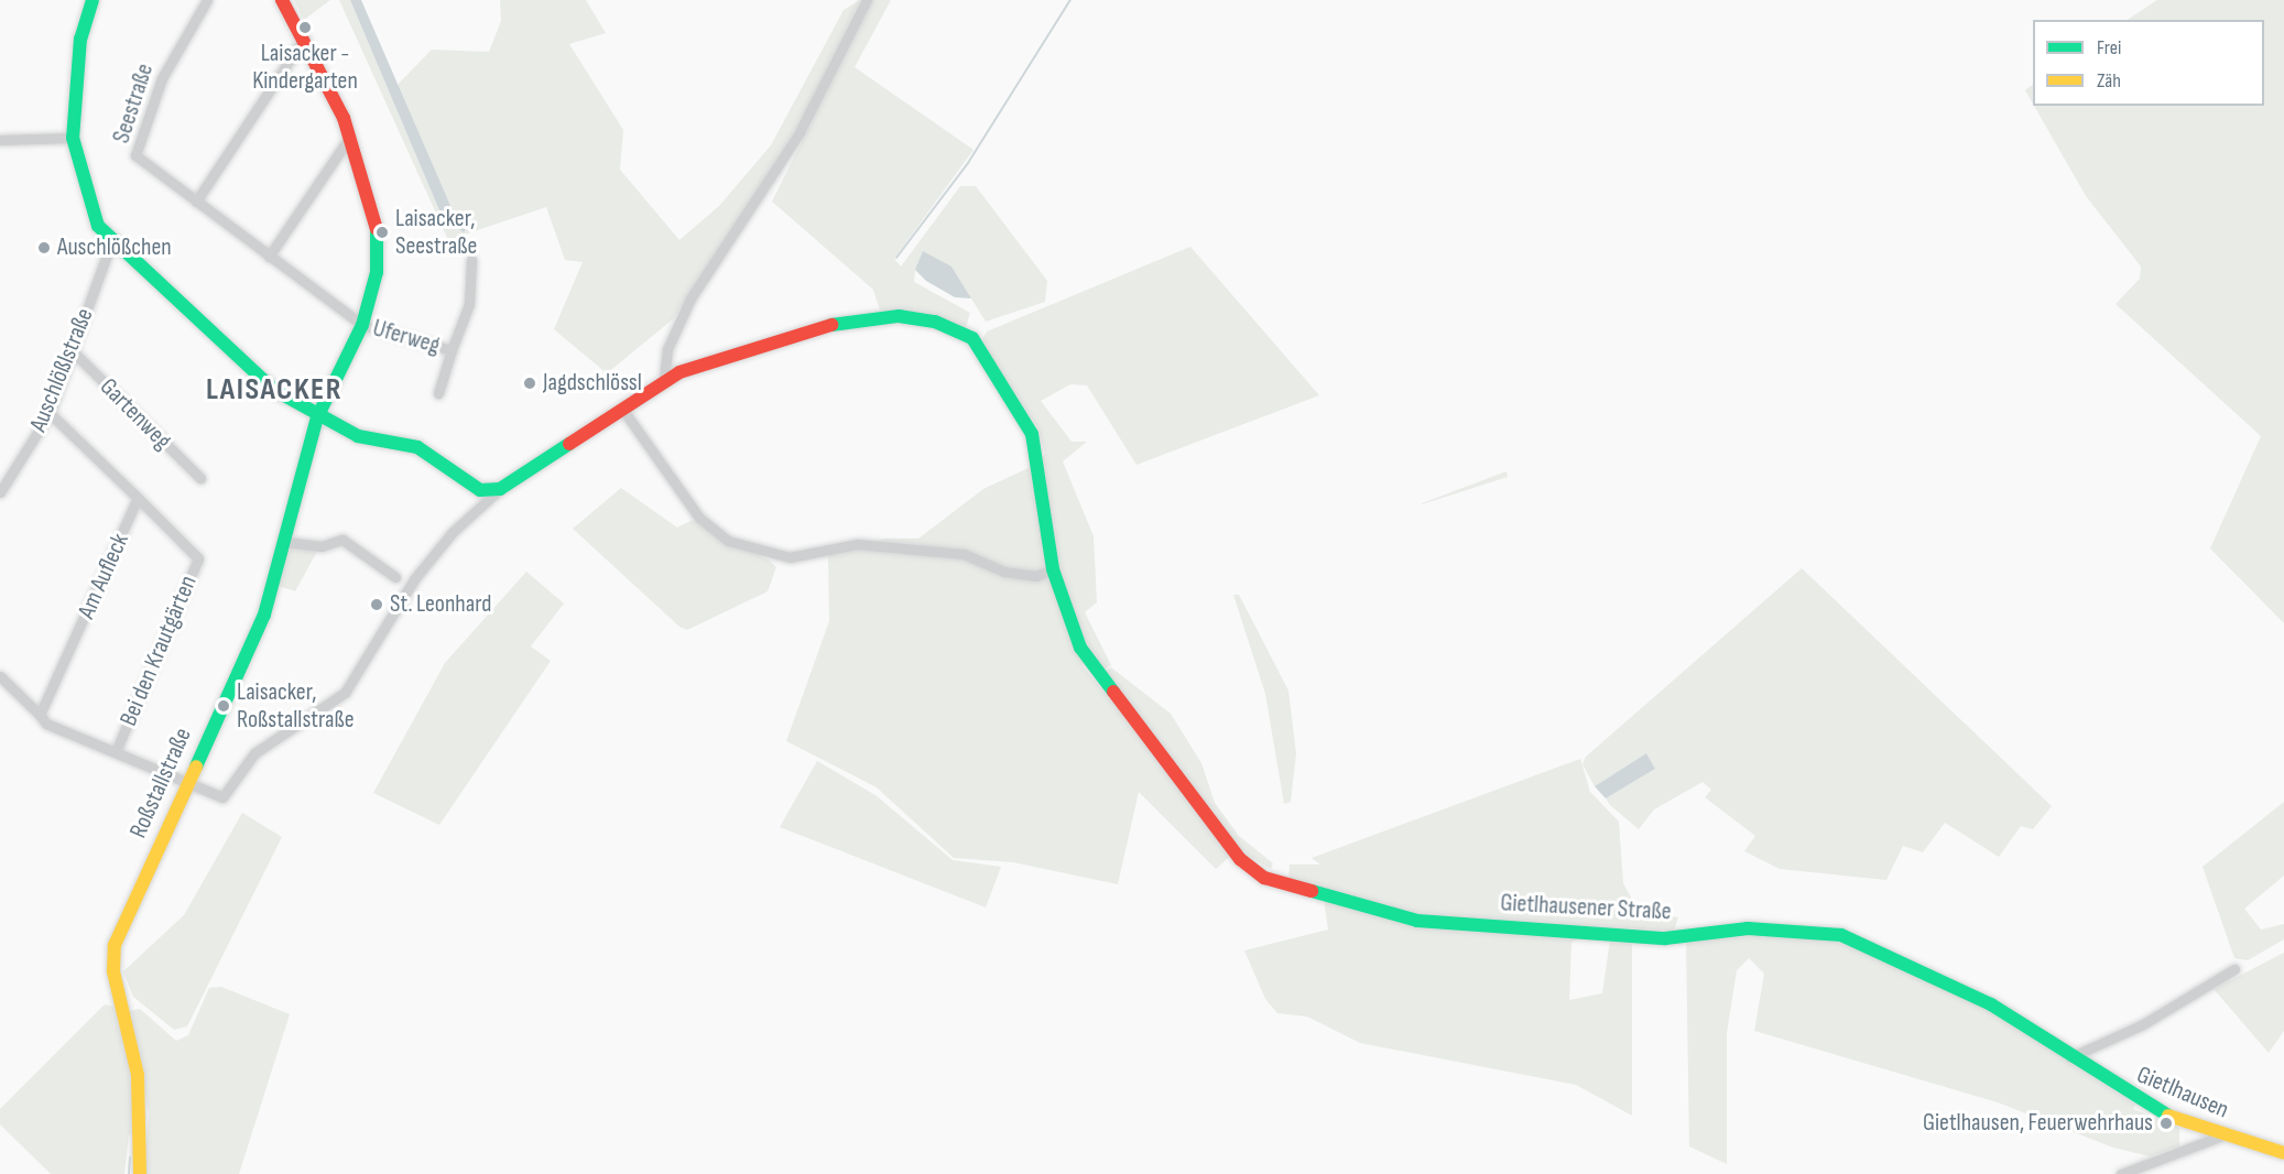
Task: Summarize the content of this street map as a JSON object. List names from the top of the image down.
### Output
{
  "streets": {
    "street": [
      "Seestraße",
      "Uferweg",
      "Auschlößlstraße",
      "Gartenweg",
      "Am Aufleck",
      "Bei den Krautgärten",
      "Roßstallstraße",
      "Gietlhausener Straße",
      "Gietlhausen"
    ]
  },
  "crossings": [
    ["Seestraße", "Uferweg"],
    ["Auschlößlstraße", "Gartenweg"],
    ["Am Aufleck", "Bei den Krautgärten"],
    ["Gietlhausener Straße", "Gietlhausen"]
  ],
  "districts": ["LAISACKER"],
  "places": [
    "Laisacker - Kindergarten",
    "Laisacker, Seestraße",
    "Auschlößchen",
    "Jagdschlössl",
    "St. Leonhard",
    "Laisacker, Roßstallstraße",
    "Gietlhausen, Feuerwehrhaus"
  ],
  "legend": ["Frei", "Zäh"]
}
